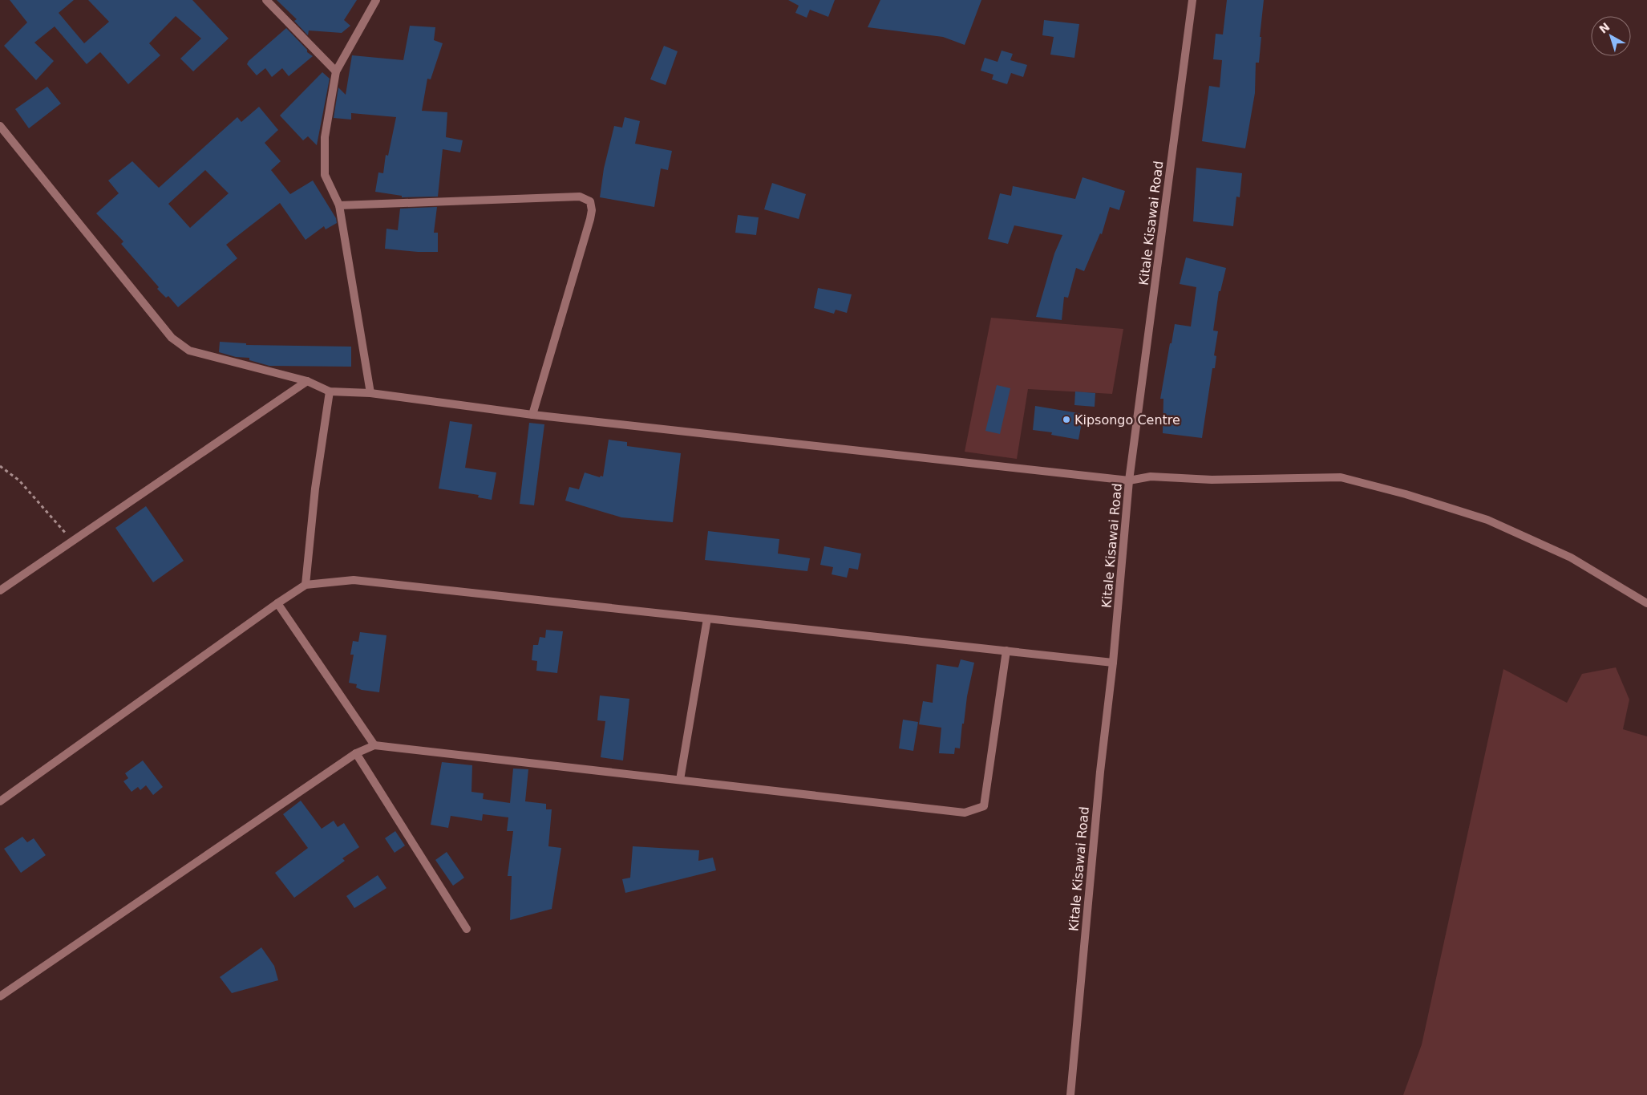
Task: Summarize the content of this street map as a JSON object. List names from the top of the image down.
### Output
{
  "streets": {
    "street": ["Kitale Kisawai Road"]
  },
  "places": ["Kipsongo Centre"],
  "north": "top left"
}
